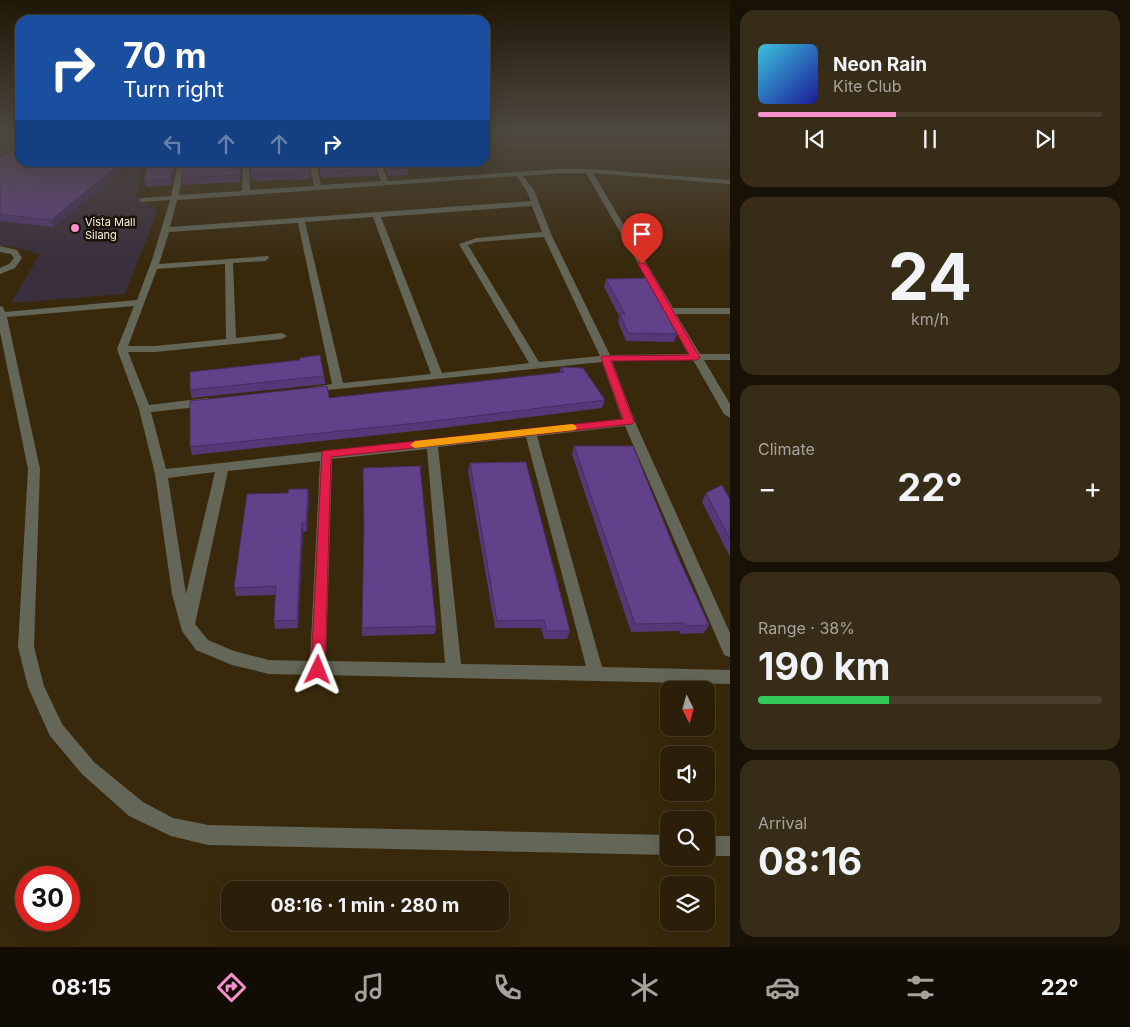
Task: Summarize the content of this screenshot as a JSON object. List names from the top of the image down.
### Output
{
  "places": ["Vista Mall Silang"],
  "north": "bottom",
  "page": {
    "turn": ["70 m", "Turn right"],
    "song": ["Neon Rain", "Kite Club"],
    "tile": [
      ["24", "km/h"],
      "Climate",
      ["Range · 38%", "190 km"],
      ["Arrival", "08:16"]
    ],
    "heat": ["−", "22°", "+"],
    "limit": "30",
    "trip": "08:16 · 1 min · 280 m",
    "tabs": ["08:15", "22°"]
  }
}
